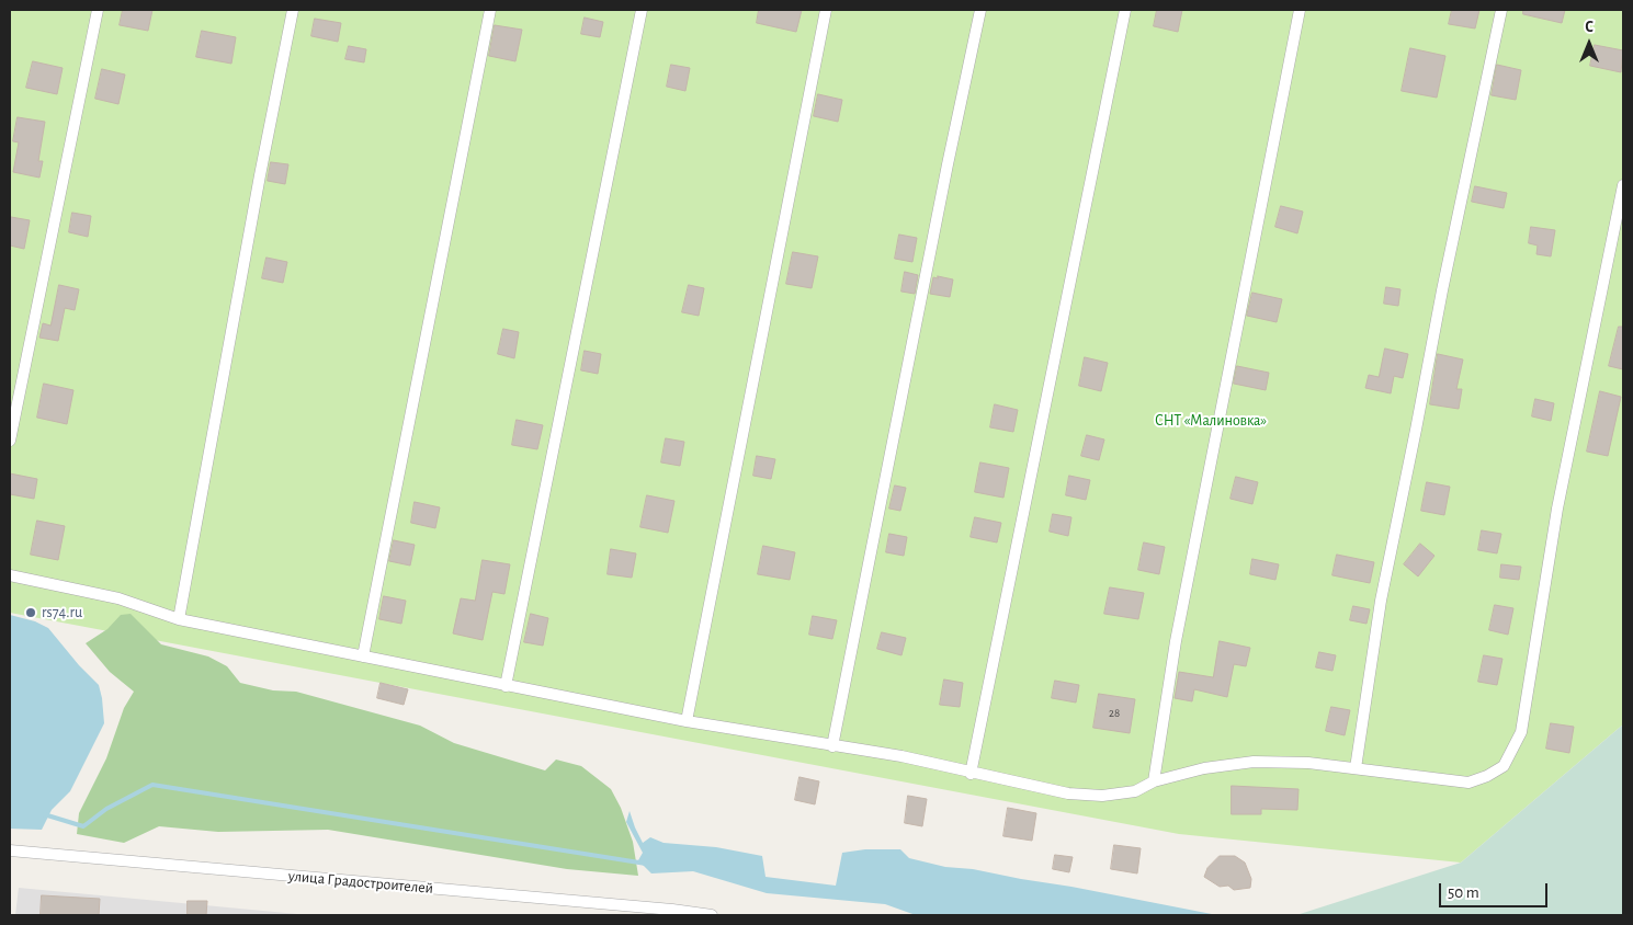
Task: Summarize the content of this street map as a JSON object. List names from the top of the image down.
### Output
{
  "streets": {
    "street": ["улица Градостроителей"]
  },
  "parks": ["СНТ «Малиновка»"],
  "places": ["rs74.ru"],
  "house_numbers": ["28"],
  "scale_bar": "50 m",
  "north": "top"
}
